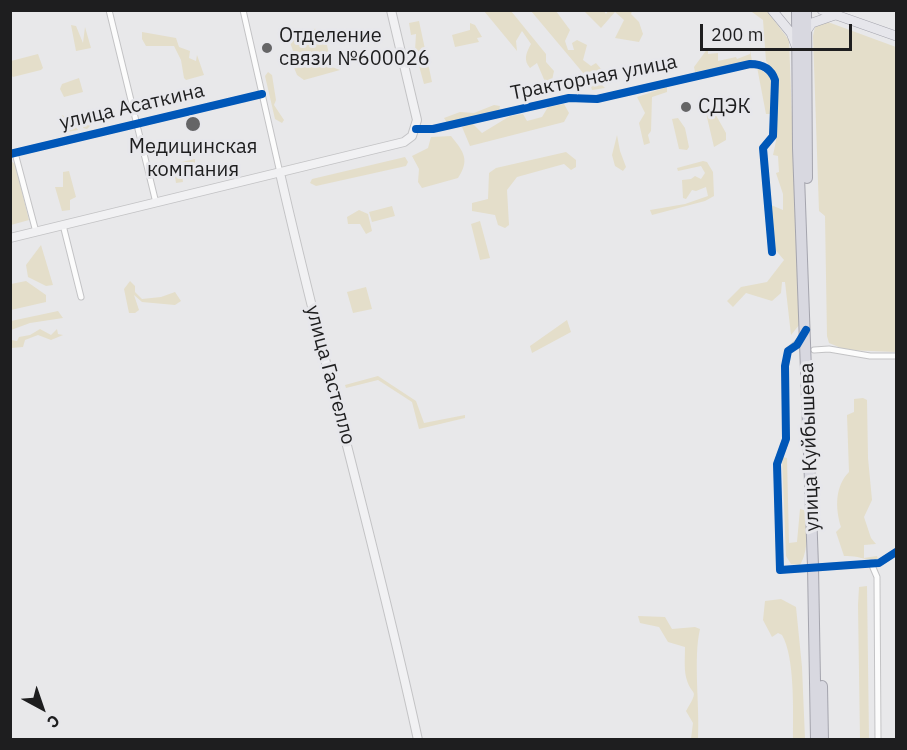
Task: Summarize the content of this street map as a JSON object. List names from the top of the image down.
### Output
{
  "streets": {
    "highway": ["улица Куйбышева"],
    "main road": ["Тракторная улица", "улица Гастелло"],
    "street": ["улица Асаткина"]
  },
  "crossings": [
    ["Тракторная улица", "улица Гастелло"],
    ["улица Асаткина", "улица Гастелло"]
  ],
  "places": ["Отделение связи №600026", "СДЭК", "Медицинская компания"],
  "scale_bar": "200 m",
  "north": "bottom right"
}
